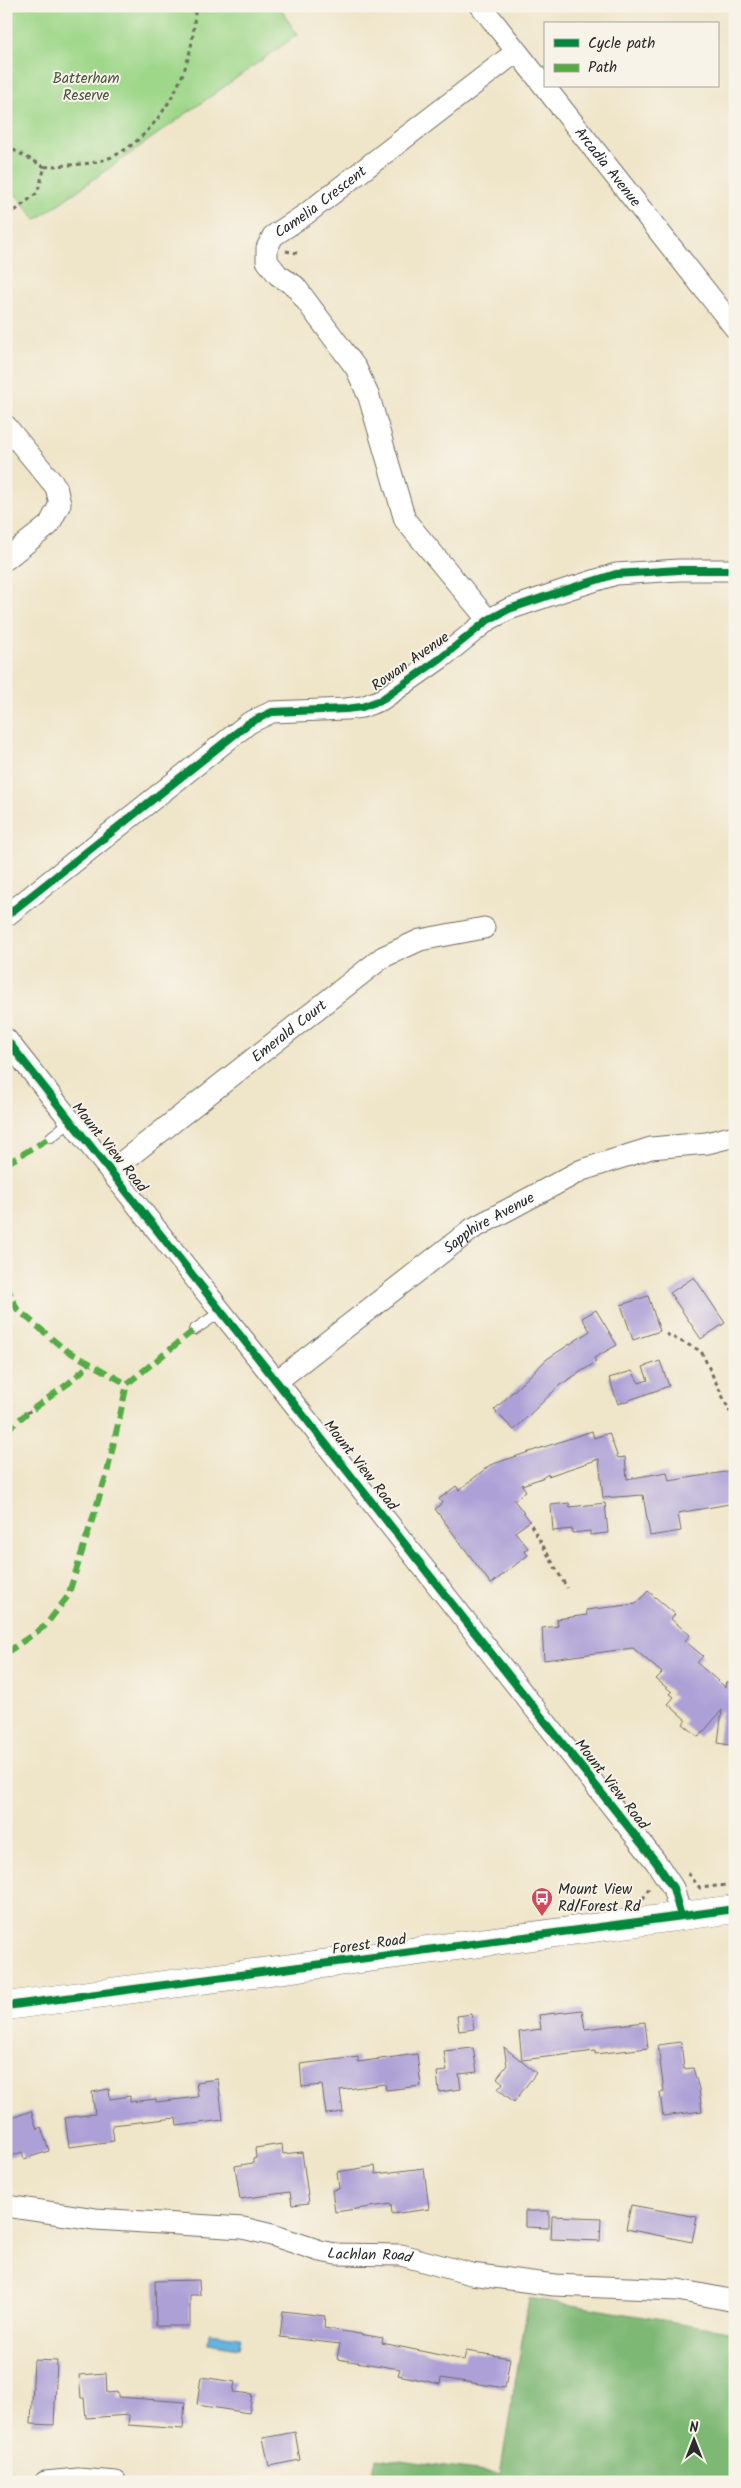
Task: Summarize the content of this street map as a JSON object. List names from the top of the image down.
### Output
{
  "streets": {
    "main road": ["Forest Road"],
    "street": [
      "Arcadia Avenue",
      "Camelia Crescent",
      "Rowan Avenue",
      "Emerald Court",
      "Mount View Road",
      "Sapphire Avenue",
      "Lachlan Road"
    ]
  },
  "crossings": [
    ["Arcadia Avenue", "Camelia Crescent"],
    ["Camelia Crescent", "Rowan Avenue"],
    ["Emerald Court", "Mount View Road"],
    ["Mount View Road", "Sapphire Avenue"],
    ["Mount View Road", "Forest Road"]
  ],
  "parks": ["Batterham Reserve"],
  "places": {
    "bus stop": ["Mount View Rd/Forest Rd"]
  },
  "legend": ["Cycle path", "Path"],
  "north": "top"
}
